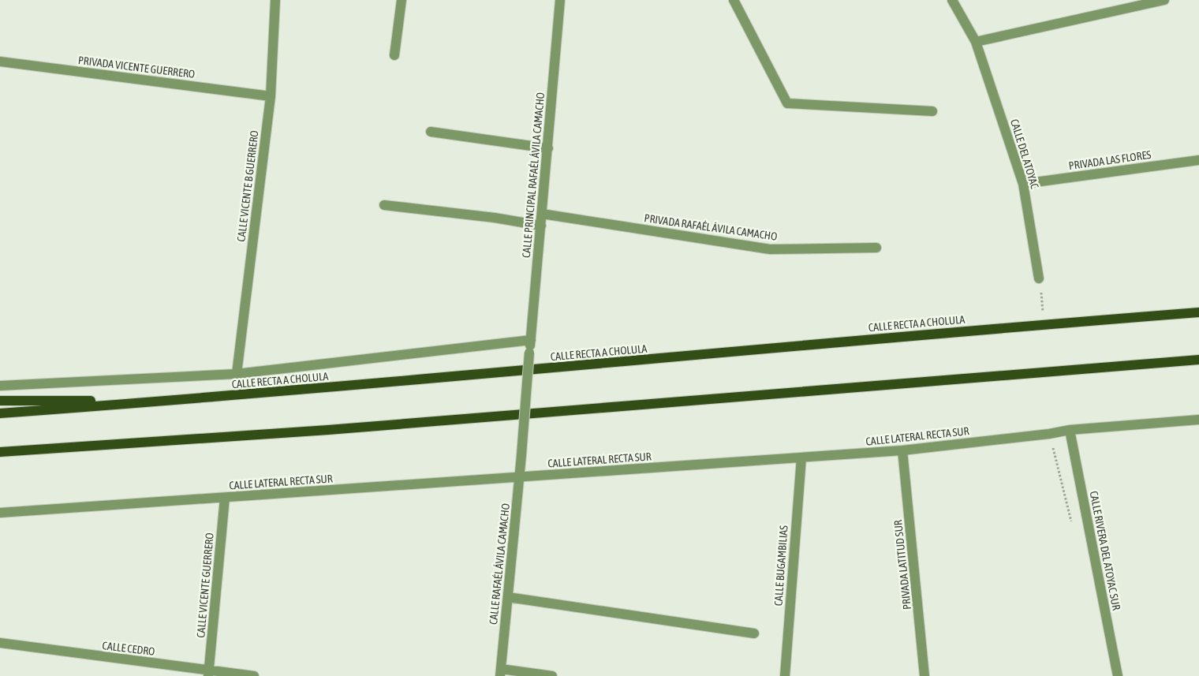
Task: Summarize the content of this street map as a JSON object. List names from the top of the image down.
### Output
{
  "streets": {
    "main road": ["CALLE RECTA A CHOLULA"],
    "street": [
      "PRIVADA VICENTE GUERRERO",
      "CALLE DEL ATOYAC",
      "PRIVADA LAS FLORES",
      "CALLE PRINCIPAL RAFAÉL ÁVILA CAMACHO",
      "CALLE VICENTE B GUERRERO",
      "PRIVADA RAFAÉL ÁVILA CAMACHO",
      "CALLE LATERAL RECTA SUR",
      "CALLE RIVERA DEL ATOYAC SUR",
      "CALLE RAFAÉL ÁVILA CAMACHO",
      "PRIVADA LATITUD SUR",
      "CALLE BUGAMBILIAS",
      "CALLE VICENTE GUERRERO",
      "CALLE CEDRO"
    ]
  },
  "crossings": [
    ["PRIVADA VICENTE GUERRERO", "CALLE VICENTE B GUERRERO"],
    ["CALLE DEL ATOYAC", "PRIVADA LAS FLORES"],
    ["CALLE PRINCIPAL RAFAÉL ÁVILA CAMACHO", "PRIVADA RAFAÉL ÁVILA CAMACHO"],
    ["CALLE PRINCIPAL RAFAÉL ÁVILA CAMACHO", "CALLE RAFAÉL ÁVILA CAMACHO"],
    ["CALLE LATERAL RECTA SUR", "CALLE RIVERA DEL ATOYAC SUR"],
    ["CALLE LATERAL RECTA SUR", "CALLE RAFAÉL ÁVILA CAMACHO"],
    ["CALLE LATERAL RECTA SUR", "PRIVADA LATITUD SUR"],
    ["CALLE LATERAL RECTA SUR", "CALLE BUGAMBILIAS"],
    ["CALLE LATERAL RECTA SUR", "CALLE VICENTE GUERRERO"],
    ["CALLE VICENTE GUERRERO", "CALLE CEDRO"]
  ]
}
